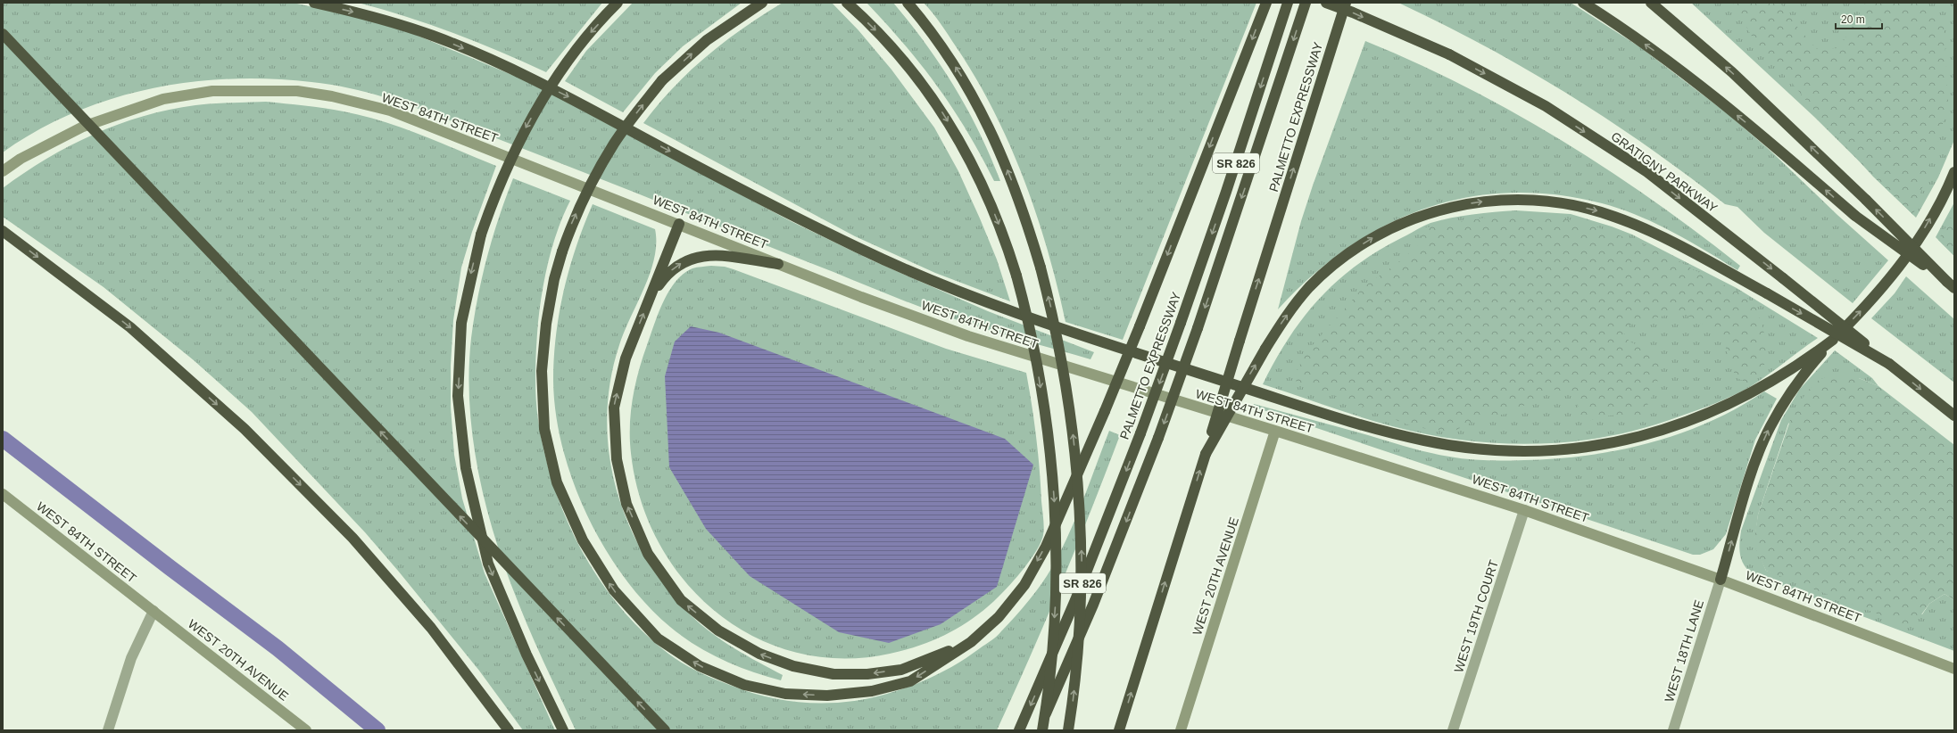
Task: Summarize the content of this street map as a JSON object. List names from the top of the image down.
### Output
{
  "streets": {
    "highway": ["PALMETTO EXPRESSWAY", "SR 826", "GRATIGNY PARKWAY"],
    "street": [
      "WEST 84TH STREET",
      "WEST 20TH AVENUE",
      "WEST 19TH COURT",
      "WEST 18TH LANE"
    ]
  },
  "crossings": [
    ["WEST 84TH STREET", "WEST 20TH AVENUE"],
    ["WEST 84TH STREET", "WEST 19TH COURT"],
    ["WEST 84TH STREET", "WEST 18TH LANE"]
  ],
  "one_way": ["GRATIGNY PARKWAY"],
  "scale_bar": "20 m"
}
